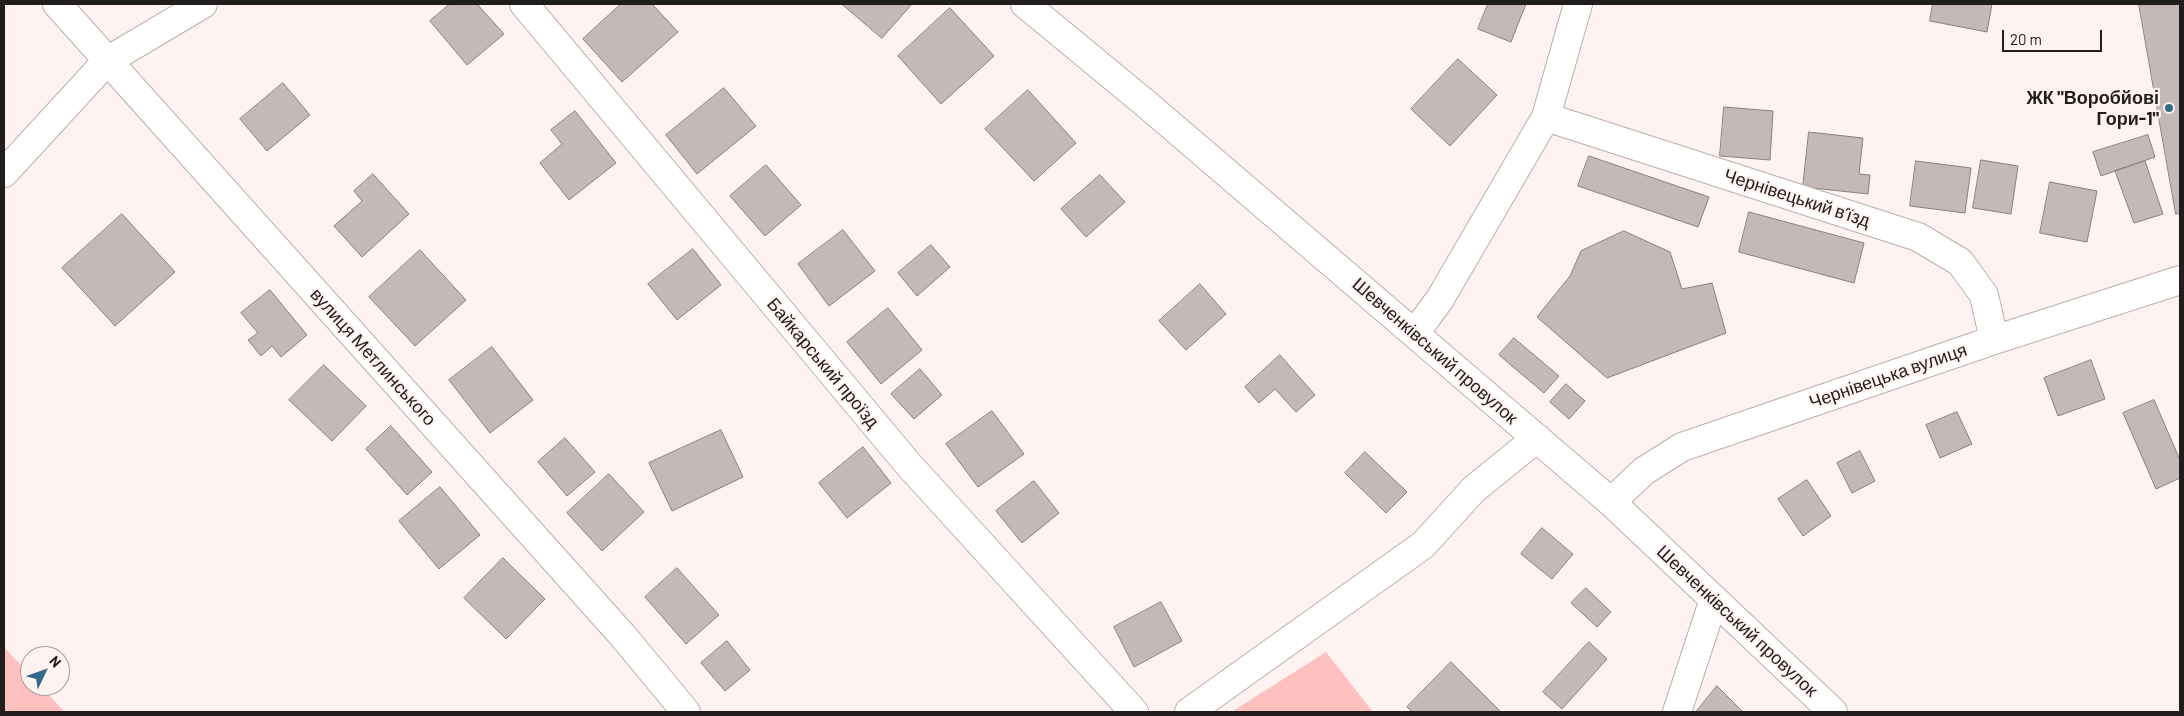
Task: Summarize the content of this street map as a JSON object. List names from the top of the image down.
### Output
{
  "streets": {
    "street": [
      "Чернівецький вʼїзд",
      "Шевченківський провулок",
      "вулиця Метлинського",
      "Байкарський проїзд",
      "Чернівецька вулиця"
    ]
  },
  "crossings": [
    ["Чернівецький вʼїзд", "Чернівецька вулиця"],
    ["Шевченківський провулок", "Чернівецька вулиця"]
  ],
  "places": ["ЖК \"Воробйові Гори-1\""],
  "scale_bar": "20 m",
  "north": "top right"
}
